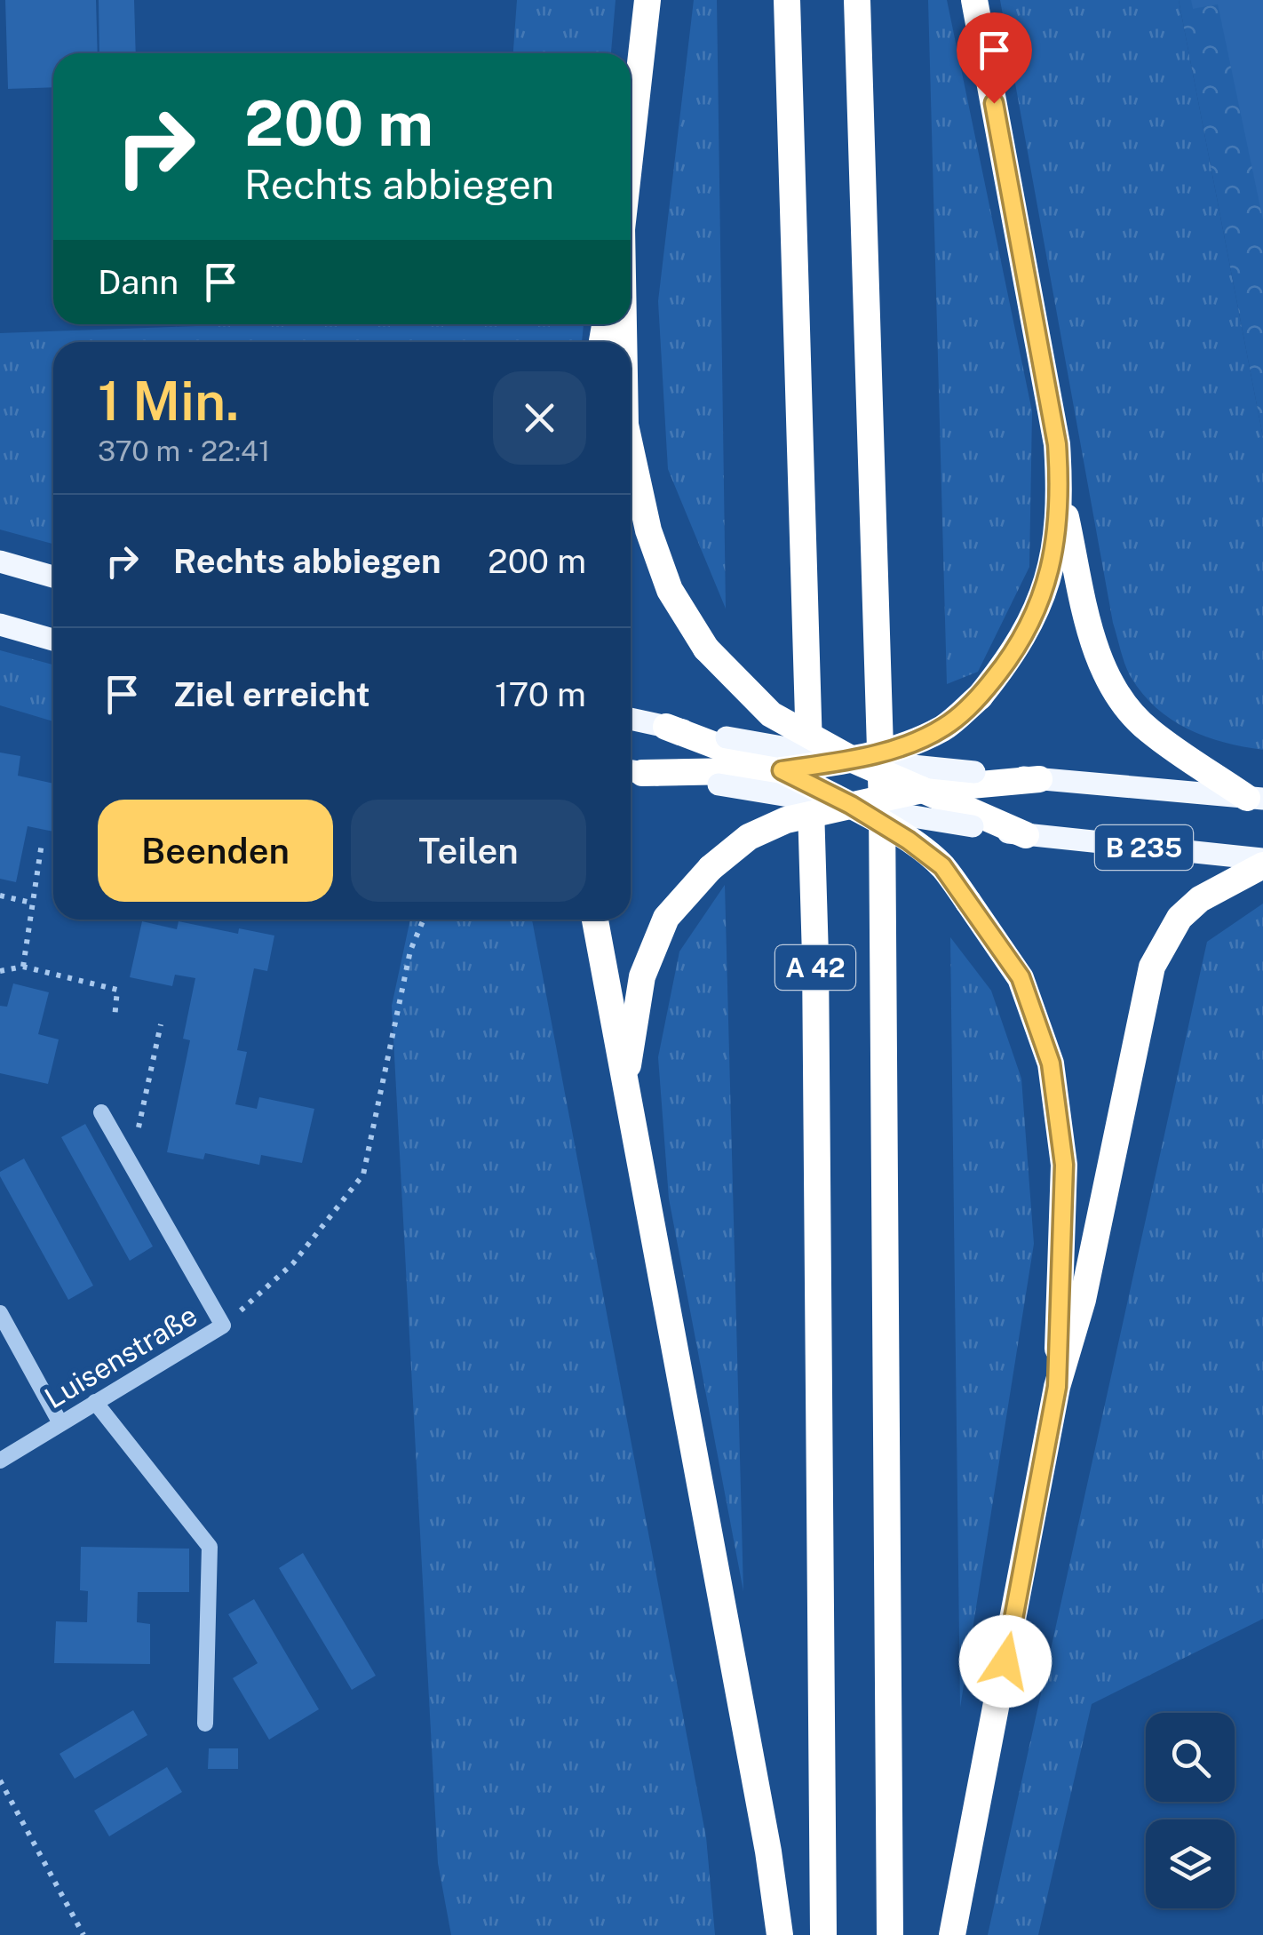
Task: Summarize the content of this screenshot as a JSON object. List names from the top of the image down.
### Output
{
  "streets": {
    "highway": ["A 42"],
    "main road": ["B 235"],
    "street": ["Luisenstraße"]
  },
  "page": {
    "turn": ["200 m", "Rechts abbiegen"],
    "then": "Dann",
    "heading": ["1 Min.", "370 m · 22:41"],
    "list": [
      {
        "name": "Rechts abbiegen",
        "value": "200 m"
      },
      {
        "name": "Ziel erreicht",
        "value": "170 m"
      }
    ],
    "buttons": ["Beenden", "Teilen"]
  }
}
